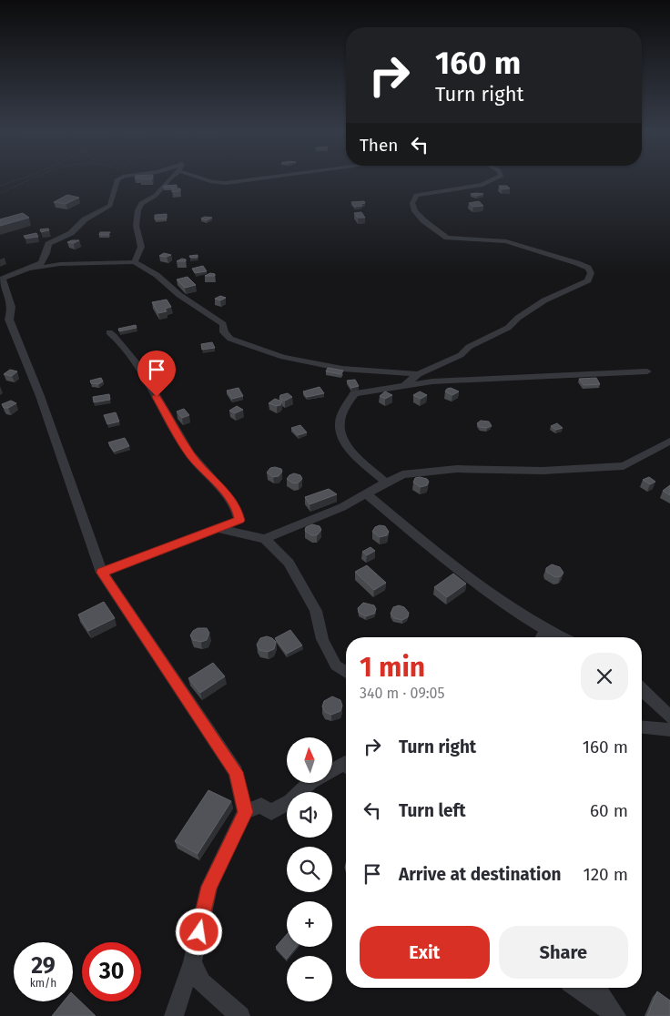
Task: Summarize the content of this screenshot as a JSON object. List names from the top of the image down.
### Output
{
  "north": "top",
  "page": {
    "turn": ["160 m", "Turn right"],
    "then": "Then",
    "heading": ["1 min", "340 m · 09:05"],
    "list": [
      {
        "name": "Turn right",
        "value": "160 m"
      },
      {
        "name": "Turn left",
        "value": "60 m"
      },
      {
        "name": "Arrive at destination",
        "value": "120 m"
      }
    ],
    "map_buttons": ["+", "−"],
    "buttons": ["Exit", "Share"],
    "speed": "29 km/h",
    "limit": "30"
  }
}
